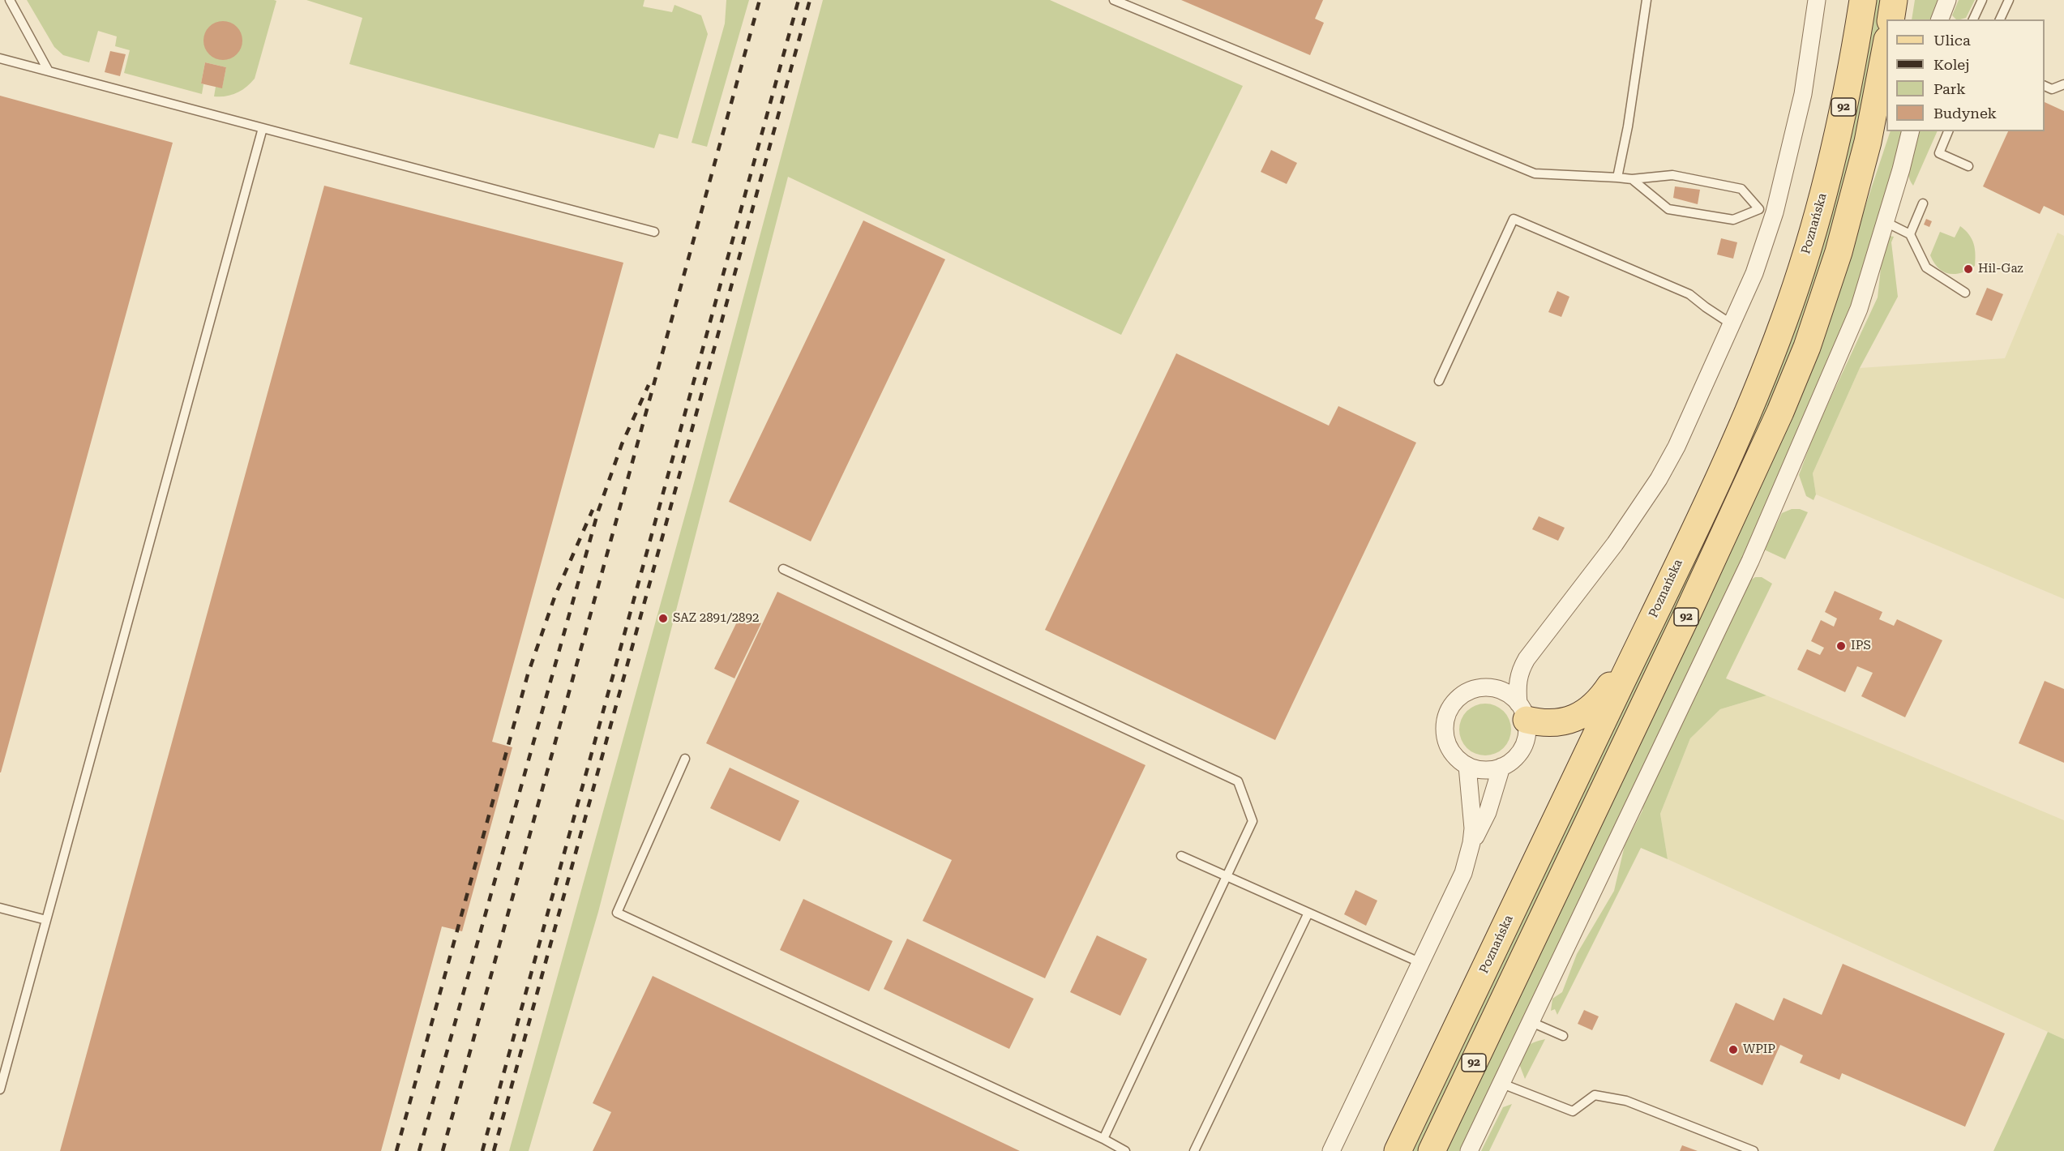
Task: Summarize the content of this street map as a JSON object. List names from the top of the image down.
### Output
{
  "streets": {
    "main road": ["92", "Poznańska"]
  },
  "places": [
    "Hil-Gaz",
    "SAZ 2891/2892",
    "IPS",
    "WPIP"
  ],
  "legend": [
    "Ulica",
    "Kolej",
    "Park",
    "Budynek"
  ]
}
